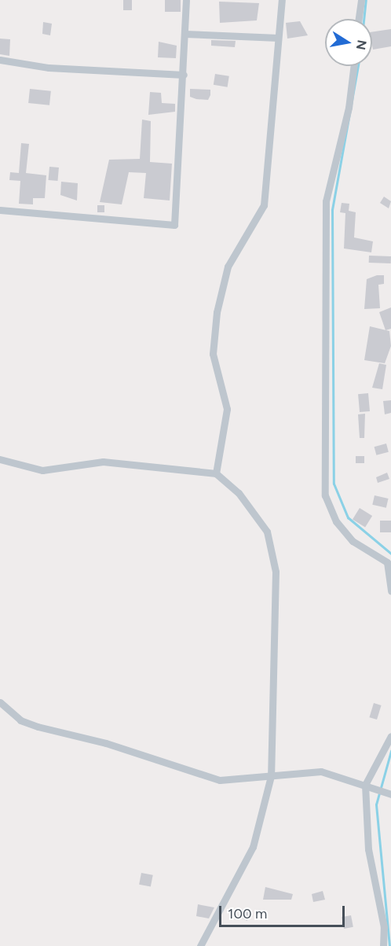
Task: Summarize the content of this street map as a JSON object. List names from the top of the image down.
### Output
{
  "scale_bar": "100 m",
  "north": "right"
}
